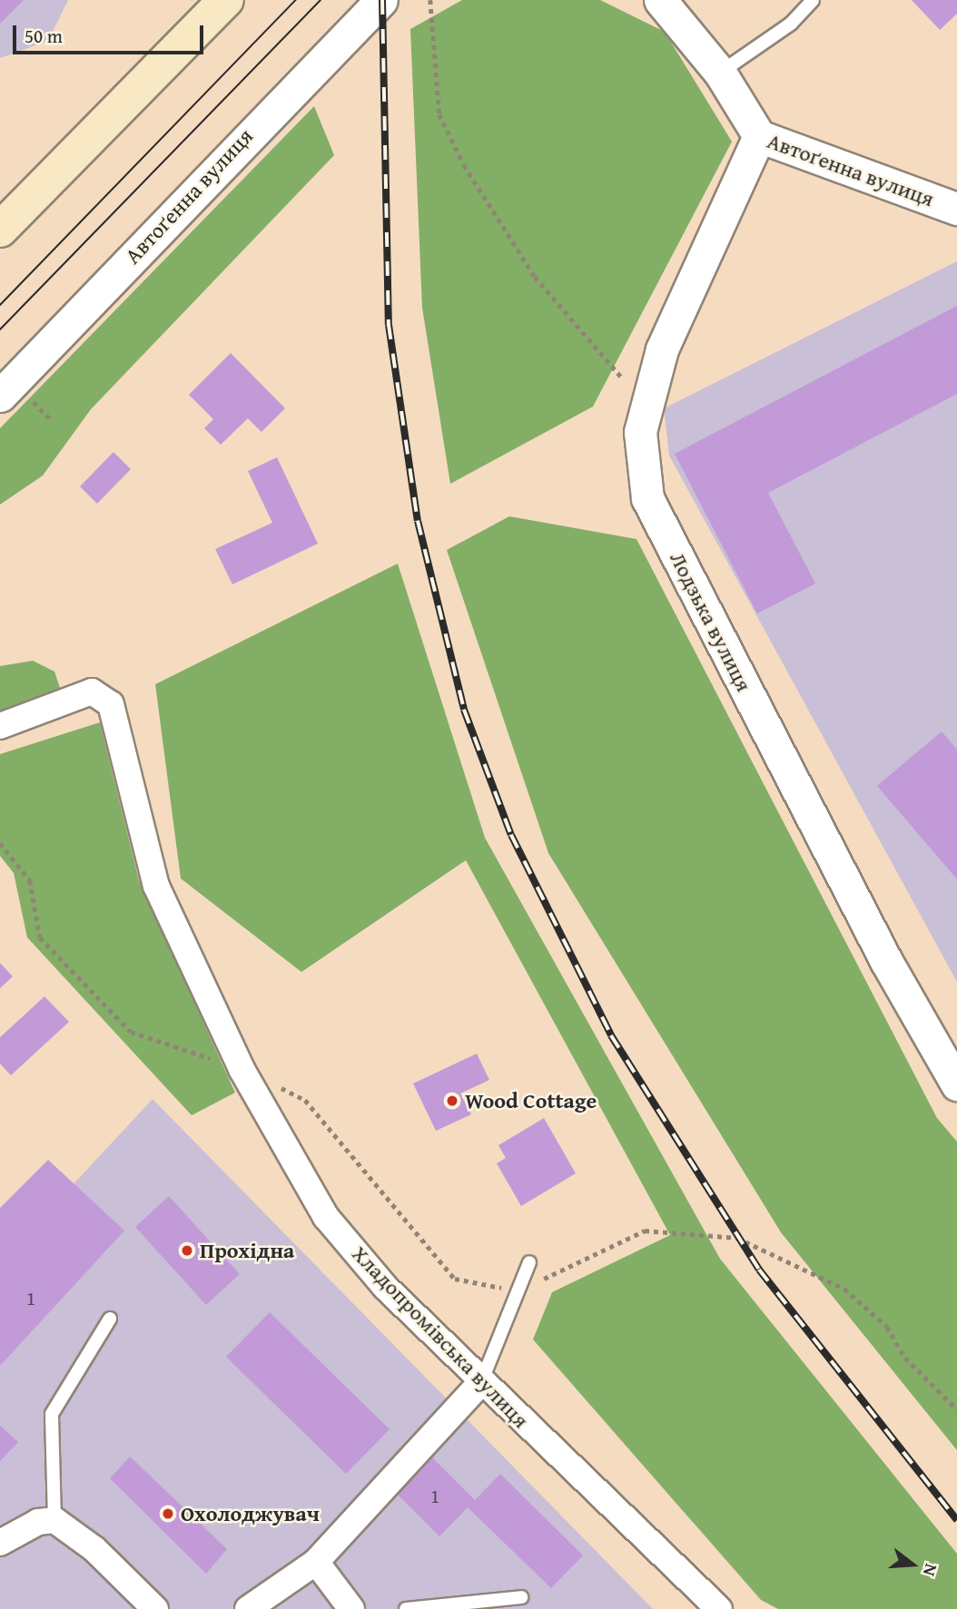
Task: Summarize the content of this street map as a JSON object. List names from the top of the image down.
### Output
{
  "streets": {
    "street": ["Автоґенна вулиця", "Лодзька вулиця", "Хладопромівська вулиця"]
  },
  "crossings": [
    ["Автоґенна вулиця", "Лодзька вулиця"]
  ],
  "places": ["Wood Cottage", "Прохідна", "Охолоджувач"],
  "house_numbers": ["1", "1"],
  "scale_bar": "50 m",
  "north": "right"
}
